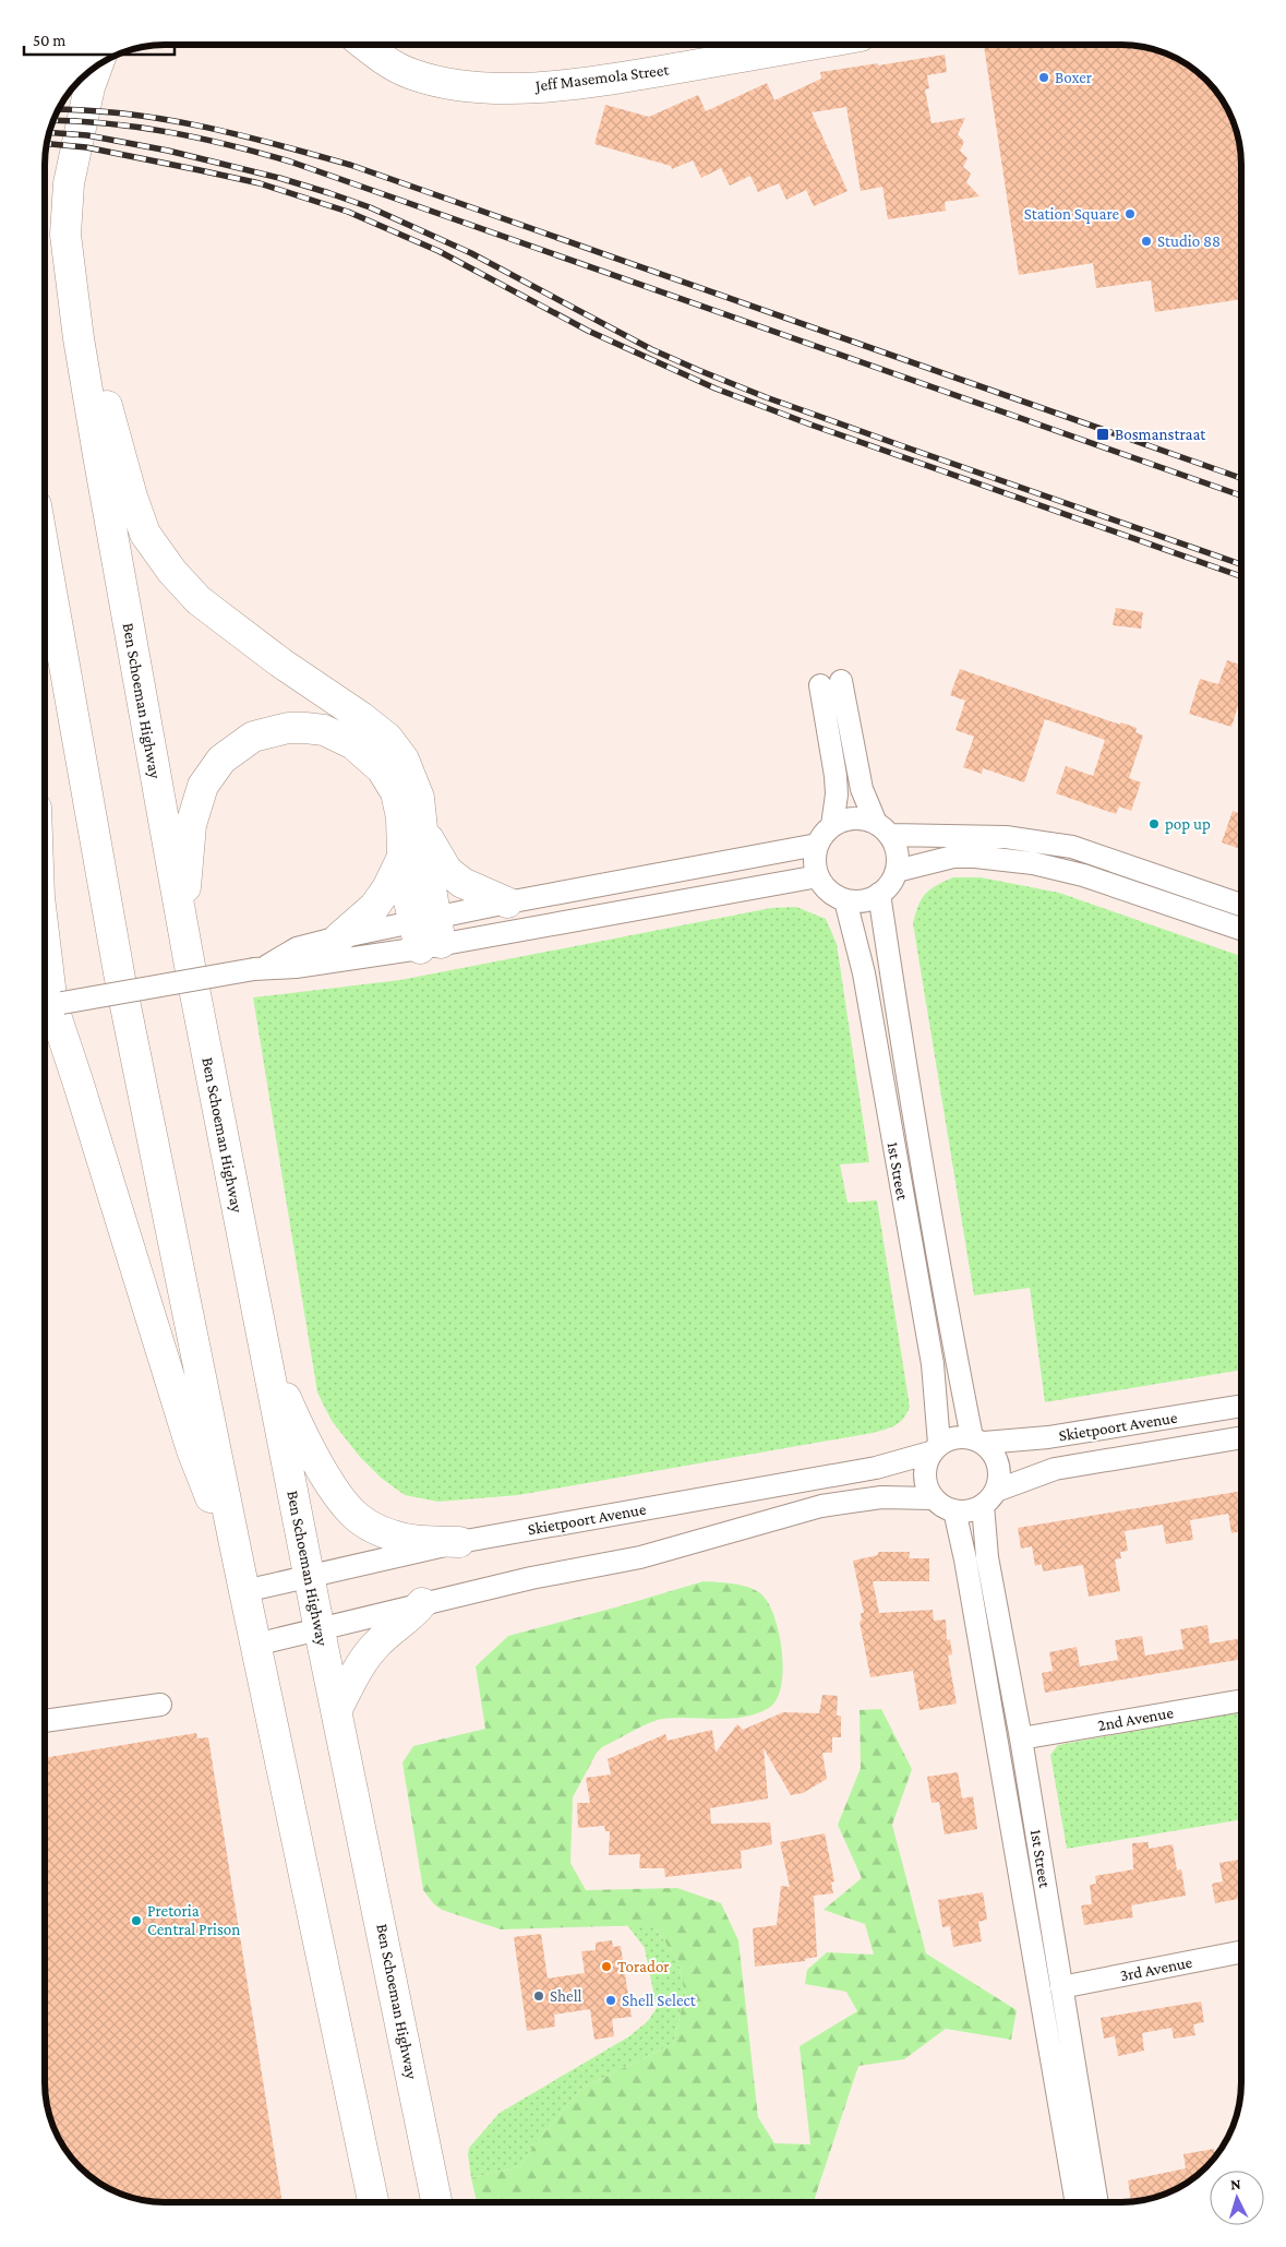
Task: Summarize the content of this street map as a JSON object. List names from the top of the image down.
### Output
{
  "streets": {
    "main road": ["Jeff Masemola Street", "Ben Schoeman Highway"],
    "street": [
      "1st Street",
      "Skietpoort Avenue",
      "2nd Avenue",
      "3rd Avenue"
    ]
  },
  "crossings": [
    ["Ben Schoeman Highway", "Skietpoort Avenue"],
    ["1st Street", "Skietpoort Avenue"],
    ["1st Street", "2nd Avenue"],
    ["1st Street", "3rd Avenue"]
  ],
  "places": {
    "other": [
      "Boxer",
      "Station Square",
      "Studio 88",
      "pop up",
      "Pretoria Central Prison",
      "Torador",
      "Shell",
      "Shell Select"
    ],
    "transit": ["Bosmanstraat"]
  },
  "scale_bar": "50 m",
  "north": "top"
}
